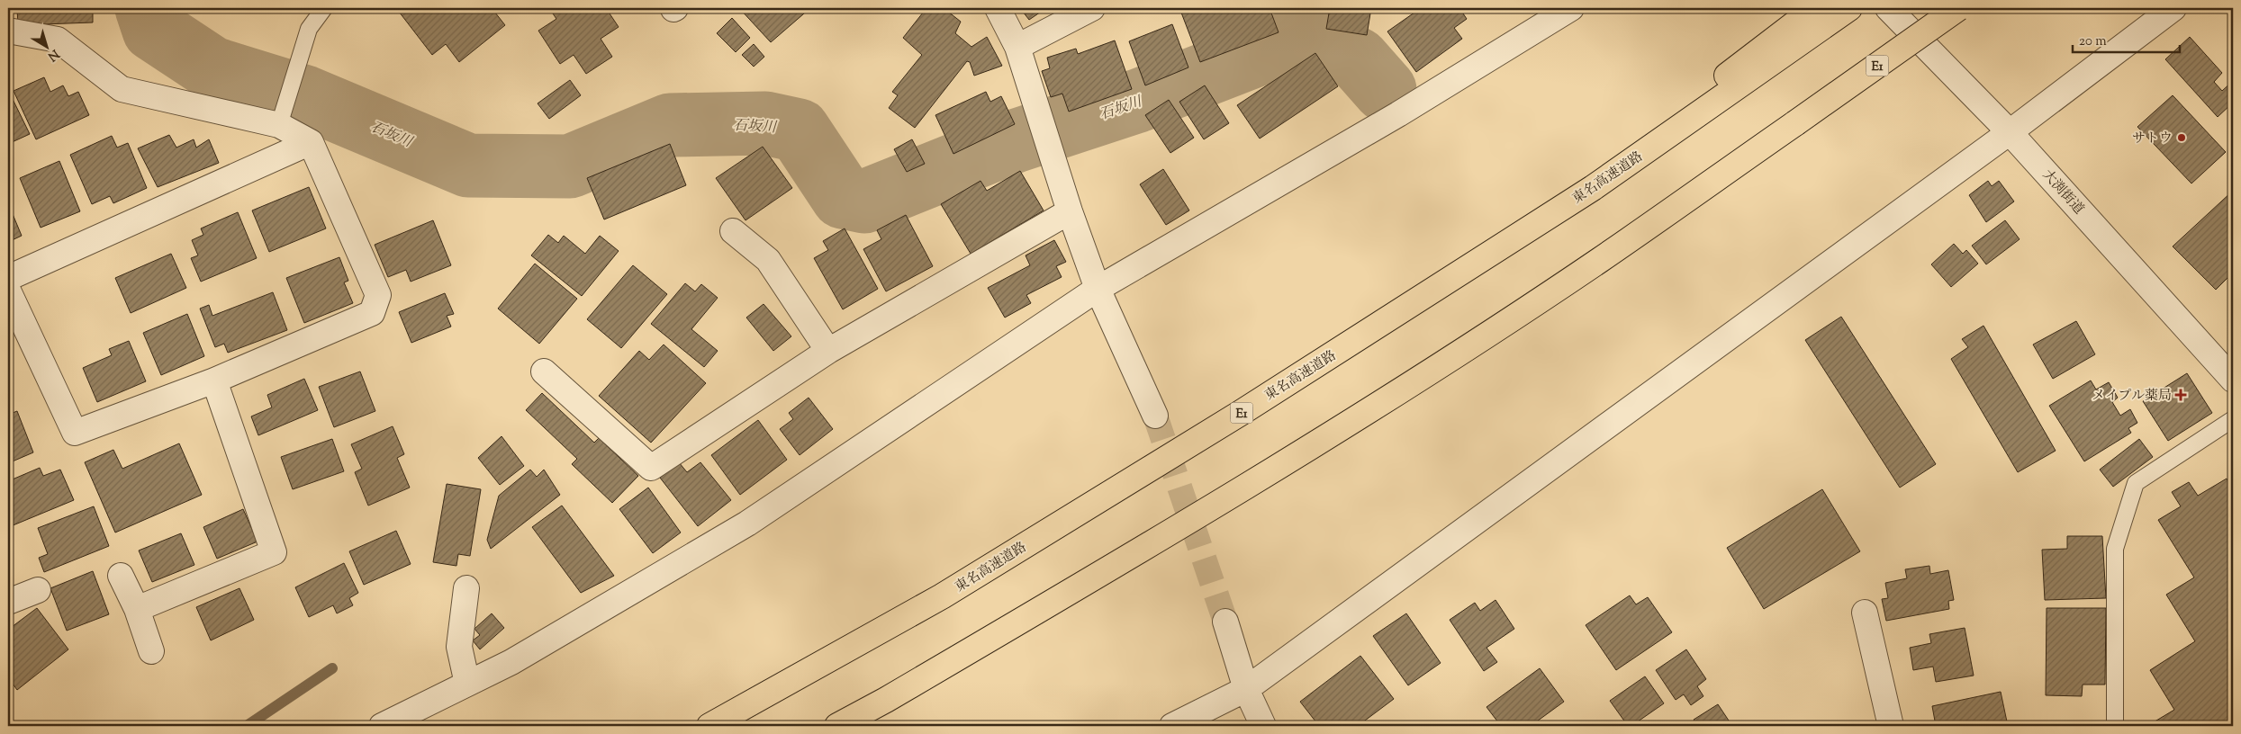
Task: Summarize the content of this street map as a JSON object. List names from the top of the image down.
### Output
{
  "streets": {
    "highway": ["E1", "東名高速道路"],
    "street": ["大渕街道"]
  },
  "water": ["石坂川"],
  "places": {
    "other": ["サトウ"],
    "health": ["メイプル薬局"]
  },
  "scale_bar": "20 m",
  "north": "bottom right"
}
